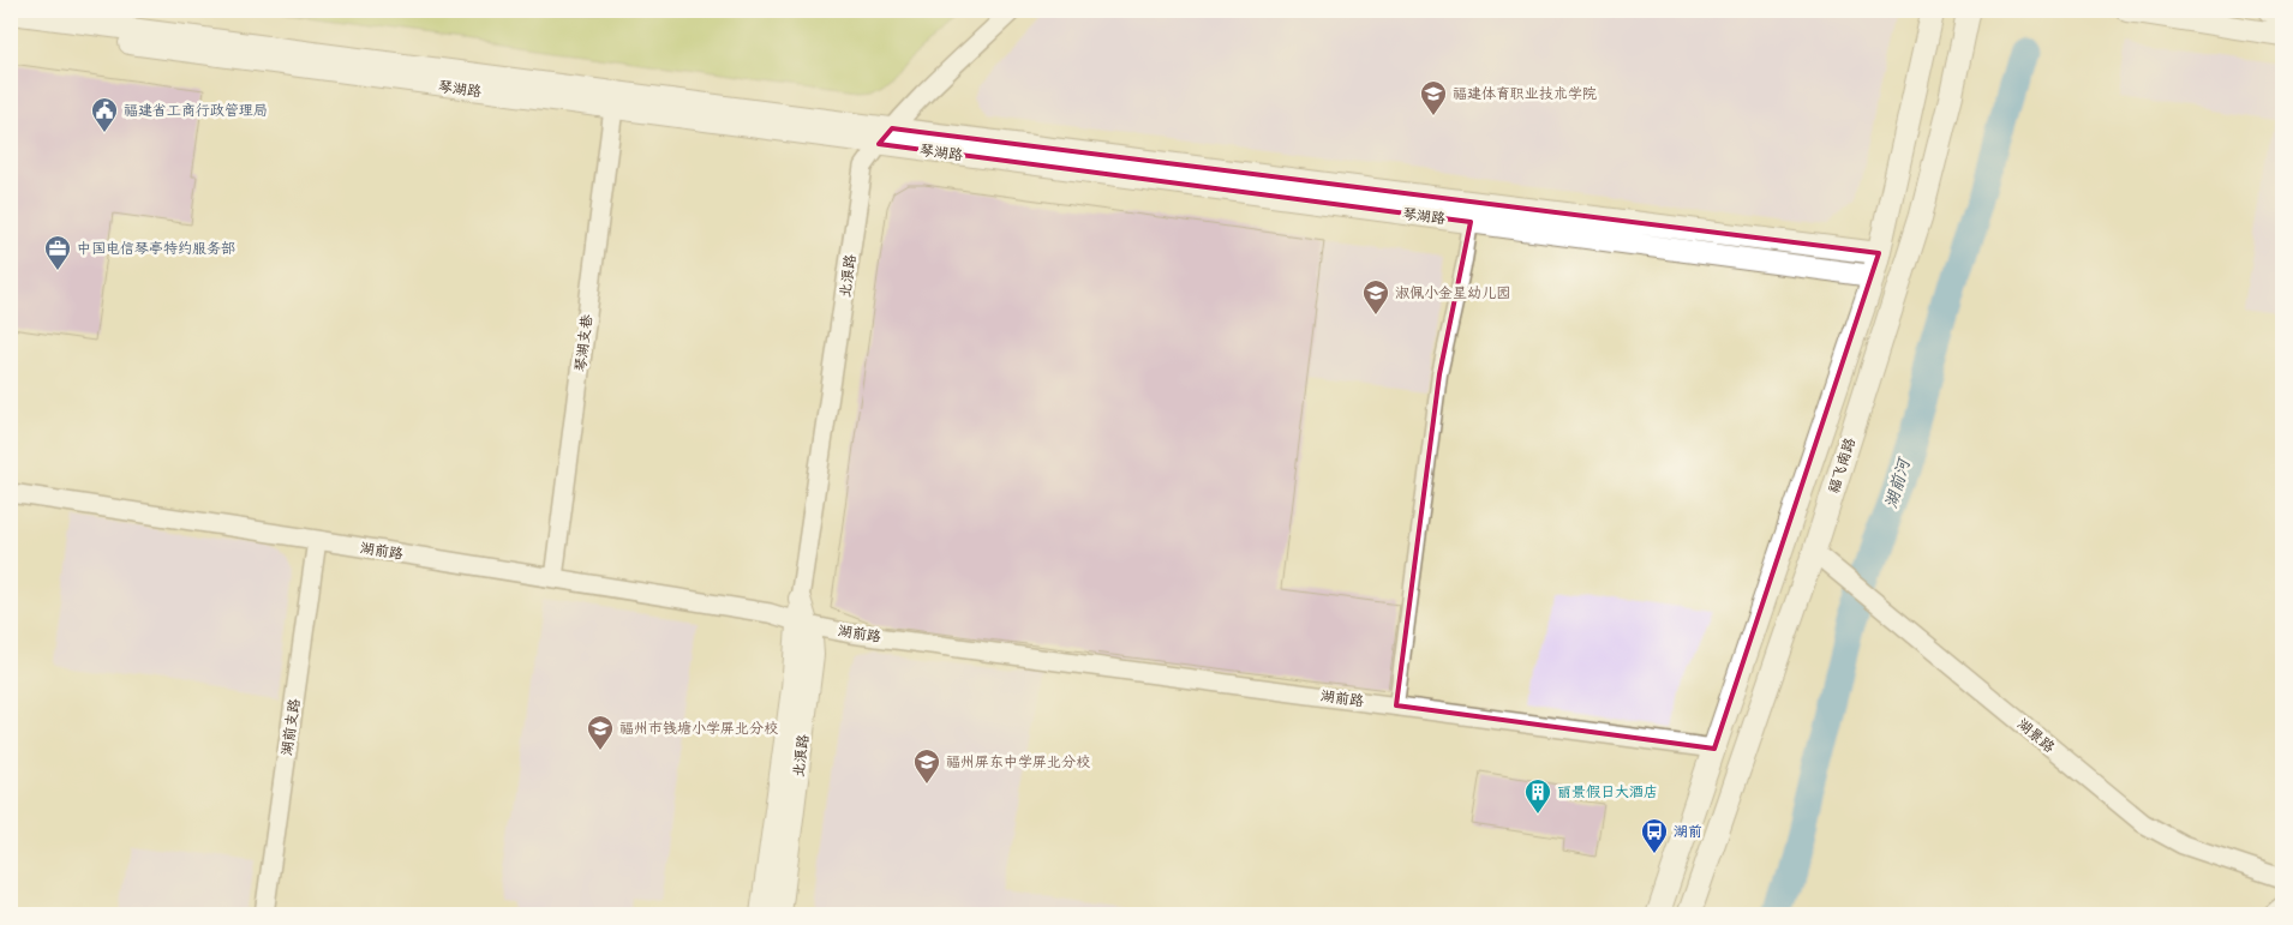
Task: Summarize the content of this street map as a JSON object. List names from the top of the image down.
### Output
{
  "streets": {
    "main road": ["琴湖路", "北浪路", "福飞南路"],
    "street": [
      "琴湖支巷",
      "湖前路",
      "湖前支路",
      "湖景路"
    ]
  },
  "crossings": [
    ["琴湖路", "北浪路"],
    ["琴湖路", "琴湖支巷"],
    ["琴湖路", "福飞南路"],
    ["北浪路", "湖前路"],
    ["琴湖支巷", "湖前路"],
    ["福飞南路", "湖前路"],
    ["福飞南路", "湖景路"],
    ["湖前路", "湖前支路"]
  ],
  "water": ["湖前河"],
  "places": {
    "school or university": [
      "福建体育职业技术学院",
      "淑佩小金星幼儿园",
      "福州市钱塘小学屏北分校",
      "福州屏东中学屏北分校"
    ],
    "public building": ["福建省工商行政管理局"],
    "office": ["中国电信琴亭特约服务部"],
    "building": ["丽景假日大酒店"],
    "bus stop": ["湖前"]
  }
}
